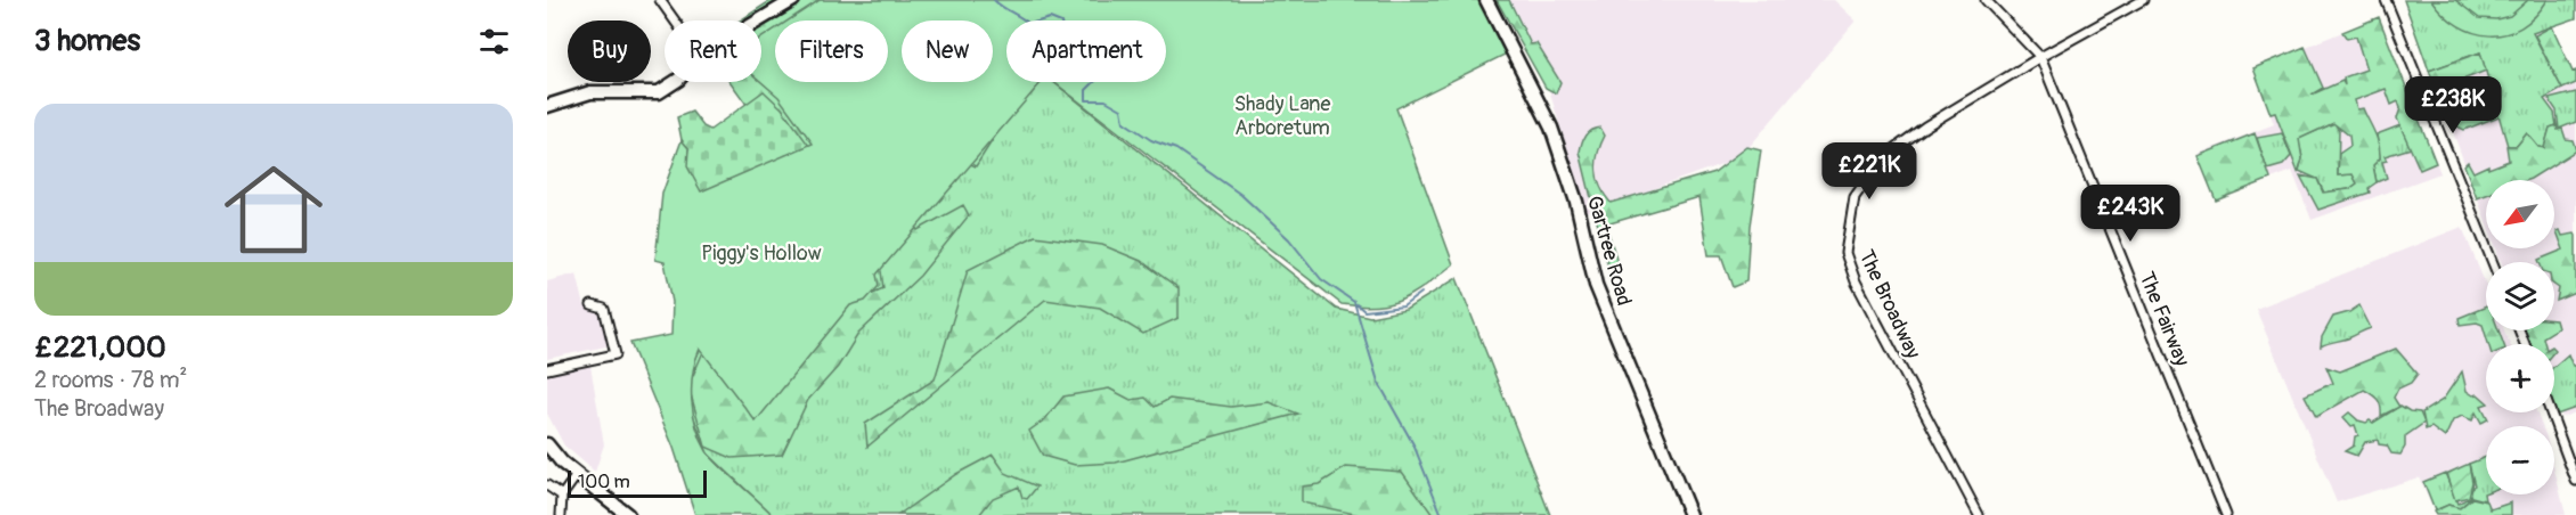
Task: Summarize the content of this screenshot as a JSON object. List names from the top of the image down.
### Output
{
  "streets": {
    "main road": ["Gartree Road"],
    "street": ["The Broadway", "The Fairway"]
  },
  "crossings": [
    ["The Broadway", "The Fairway"]
  ],
  "parks": ["Shady Lane Arboretum", "Piggy's Hollow"],
  "scale_bar": "100 m",
  "north": "bottom left",
  "page": {
    "heading": "3 homes",
    "chip": [
      "Buy",
      "Rent",
      "Filters",
      "New",
      "Apartment"
    ],
    "price": ["£238K", "£221K", "£243K"],
    "list": [
      {
        "name": "£221,000",
        "note": "2 rooms · 78 m² · The Broadway"
      }
    ],
    "map_buttons": ["+", "−"],
    "scale": "100 m"
  }
}
